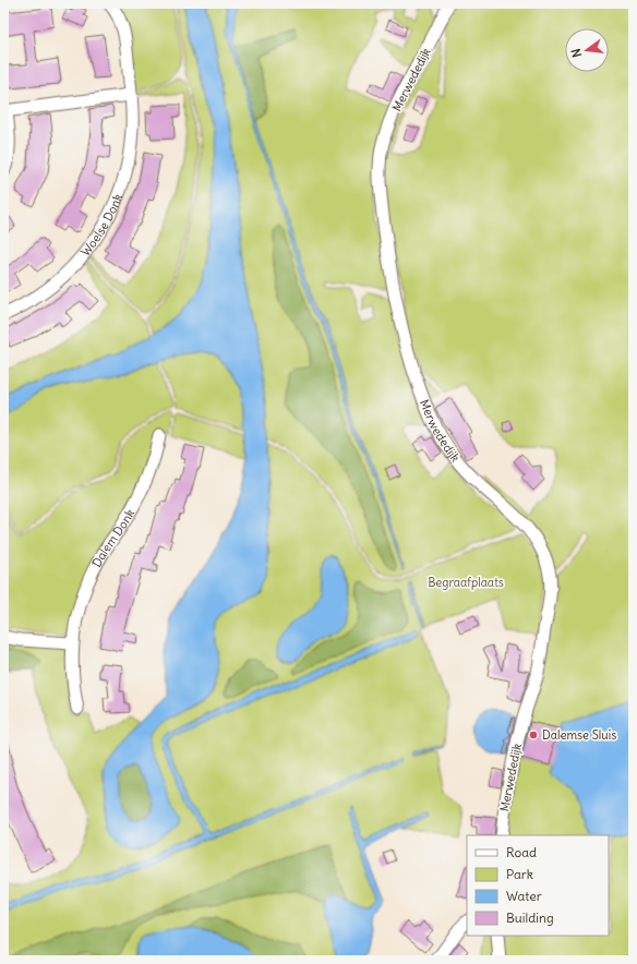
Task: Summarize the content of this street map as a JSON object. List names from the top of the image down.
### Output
{
  "streets": {
    "street": ["Merwededijk", "Woelse Donk", "Dalem Donk"]
  },
  "parks": ["Begraafplaats"],
  "places": ["Dalemse Sluis"],
  "legend": [
    "Road",
    "Park",
    "Water",
    "Building"
  ],
  "north": "left"
}
